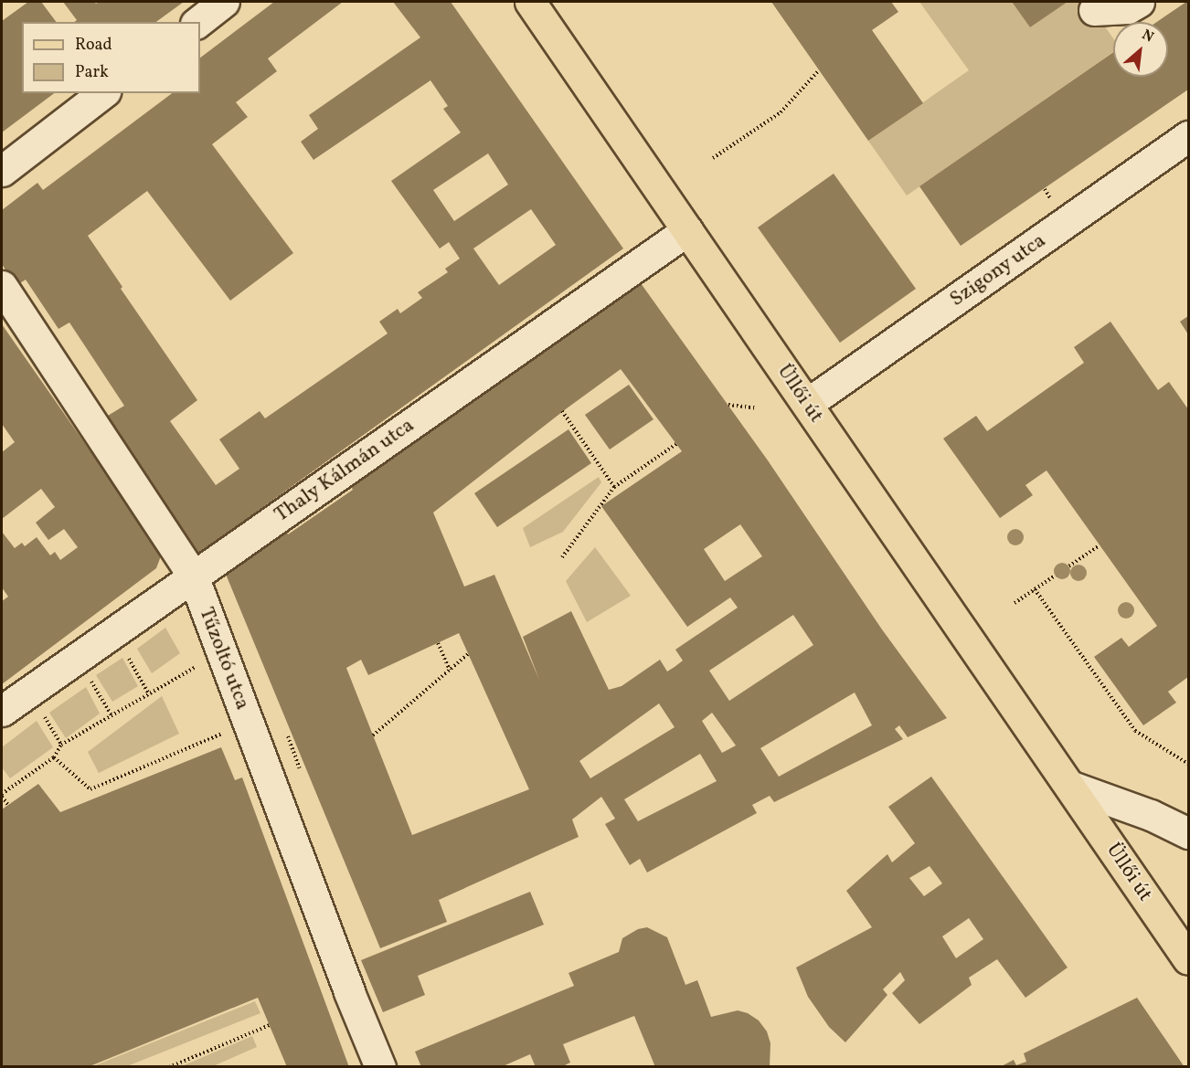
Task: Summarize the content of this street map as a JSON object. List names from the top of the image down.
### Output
{
  "streets": {
    "main road": ["Üllői út"],
    "street": ["Szigony utca", "Thaly Kálmán utca", "Tűzoltó utca"]
  },
  "crossings": [
    ["Szigony utca", "Üllői út"],
    ["Üllői út", "Thaly Kálmán utca"],
    ["Thaly Kálmán utca", "Tűzoltó utca"]
  ],
  "legend": ["Road", "Park"],
  "north": "top right"
}
